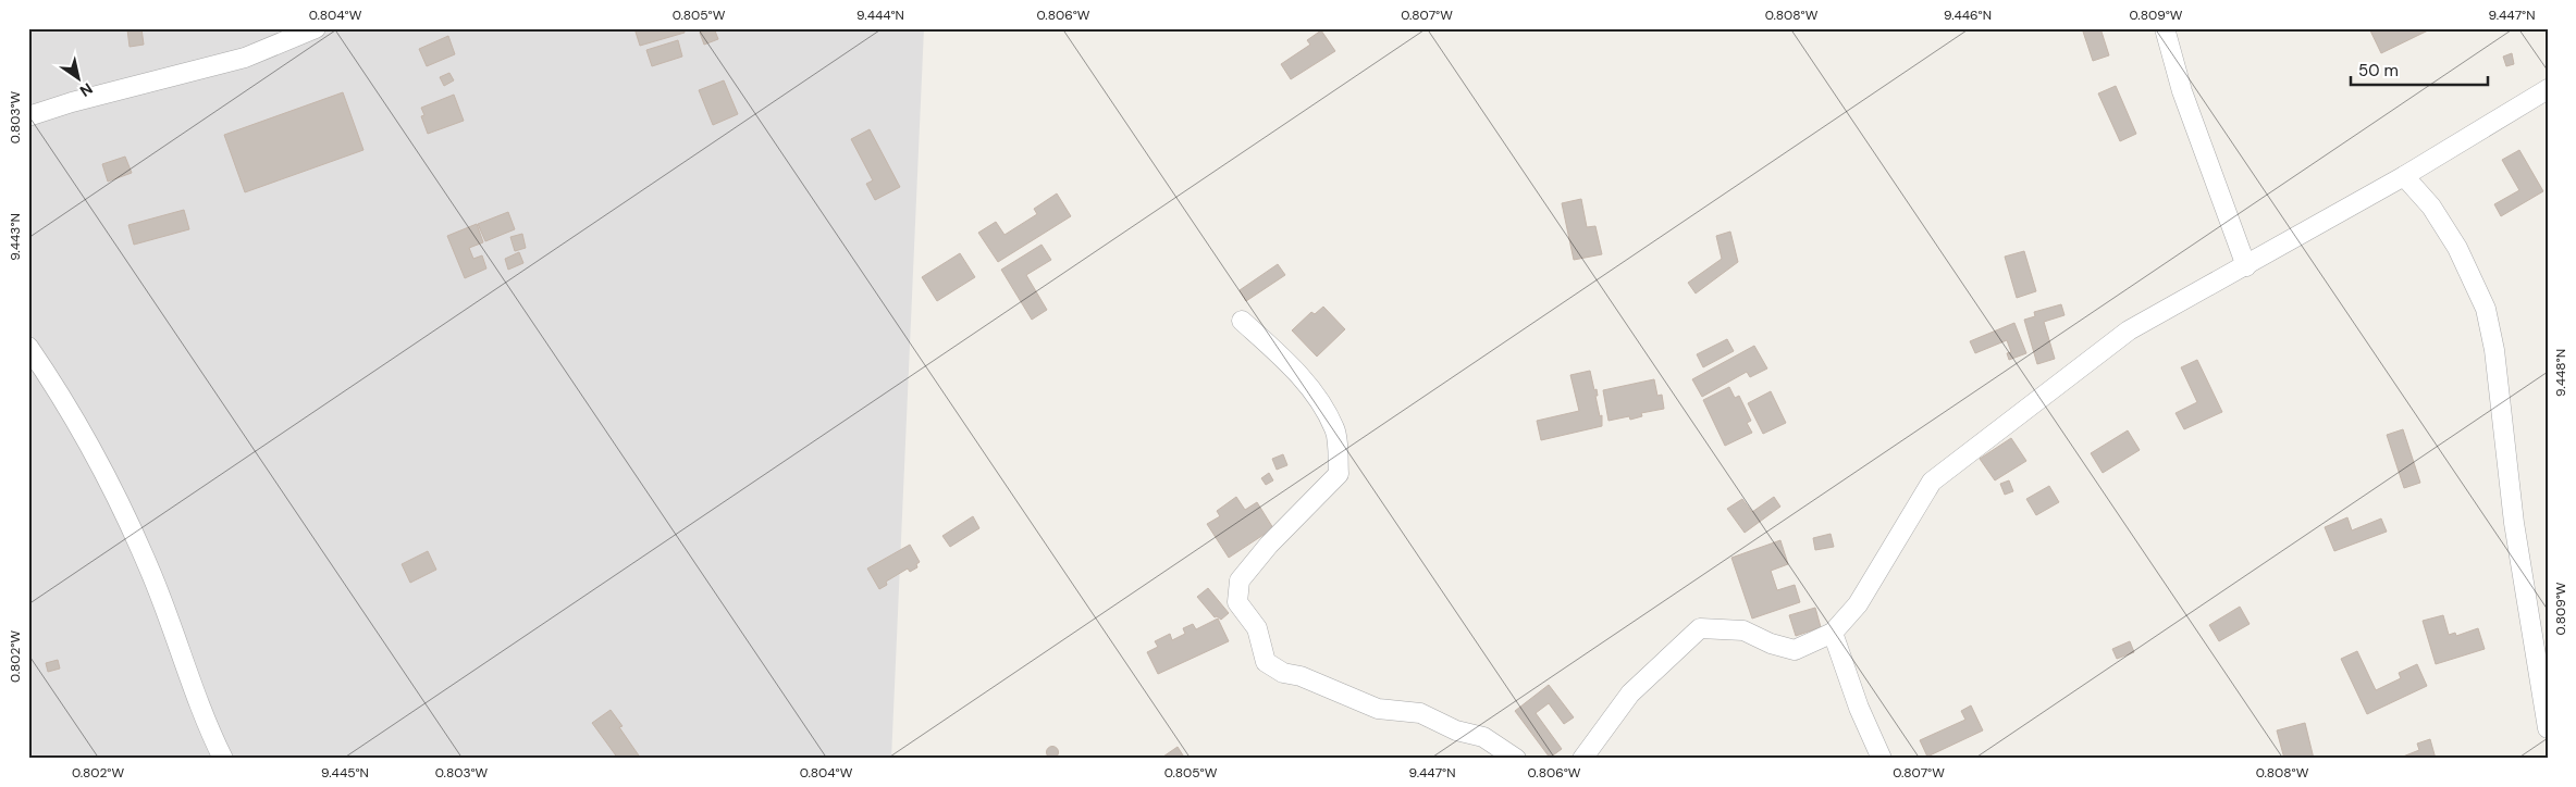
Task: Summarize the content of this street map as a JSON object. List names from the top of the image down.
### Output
{
  "scale_bar": "50 m",
  "north": "bottom right",
  "coordinates": [
    "0.804°W",
    "0.805°W",
    "9.444°N",
    "0.806°W",
    "0.807°W",
    "0.808°W",
    "9.446°N",
    "0.809°W",
    "9.447°N",
    "0.803°W",
    "9.443°N",
    "9.448°N",
    "0.802°W",
    "9.445°N"
  ]
}
